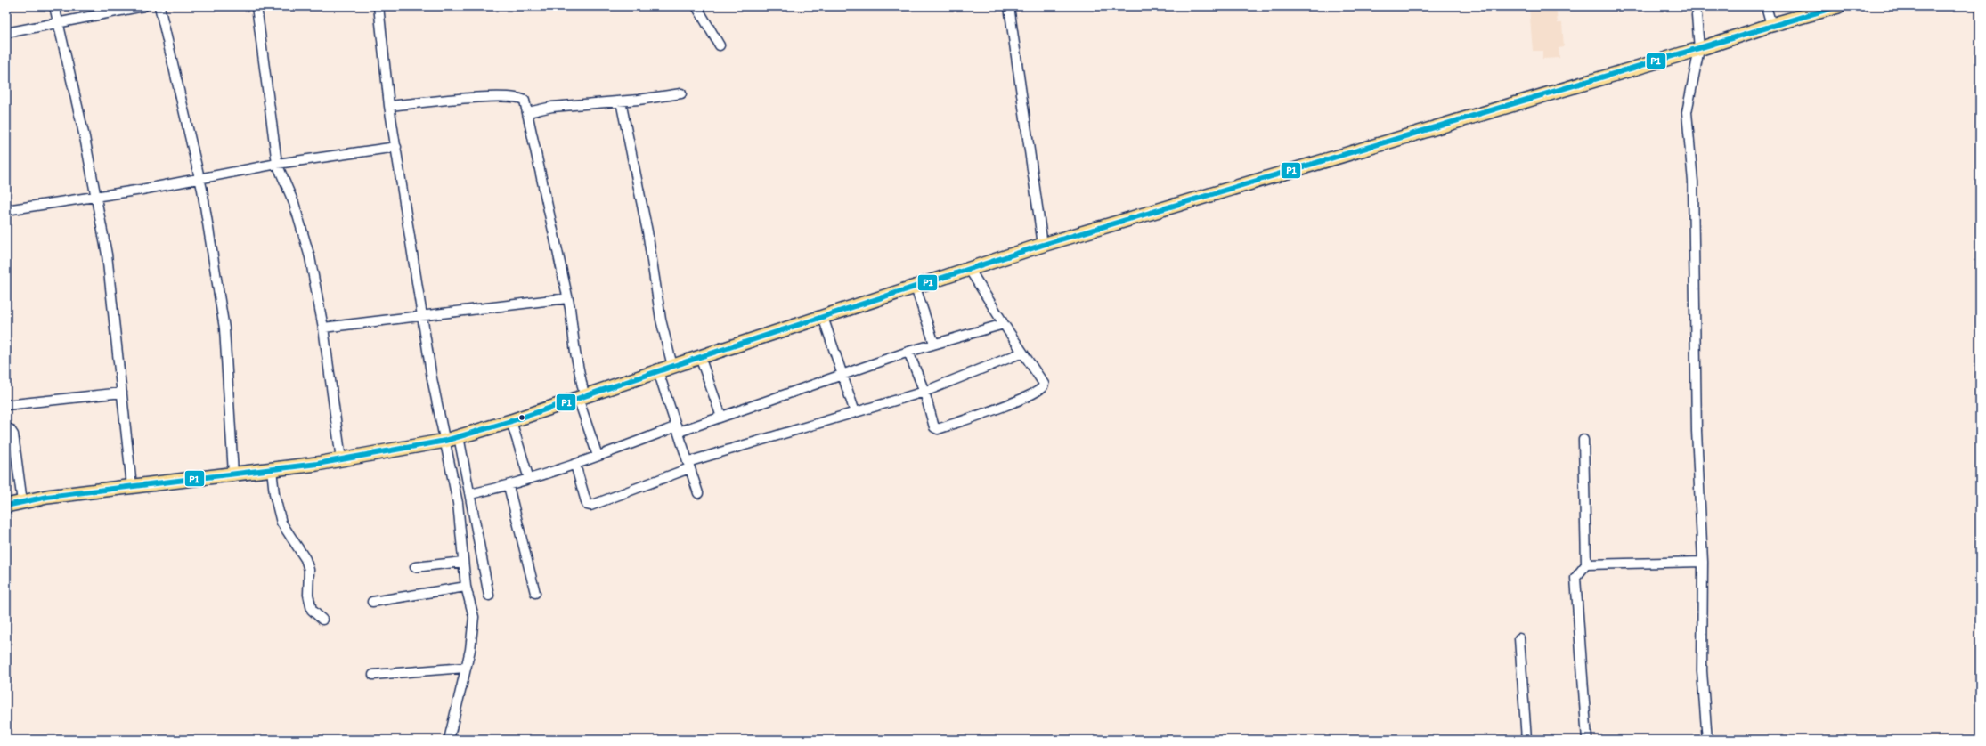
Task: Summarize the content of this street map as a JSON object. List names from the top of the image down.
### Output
{
  "lines": ["transit line P1"]
}
